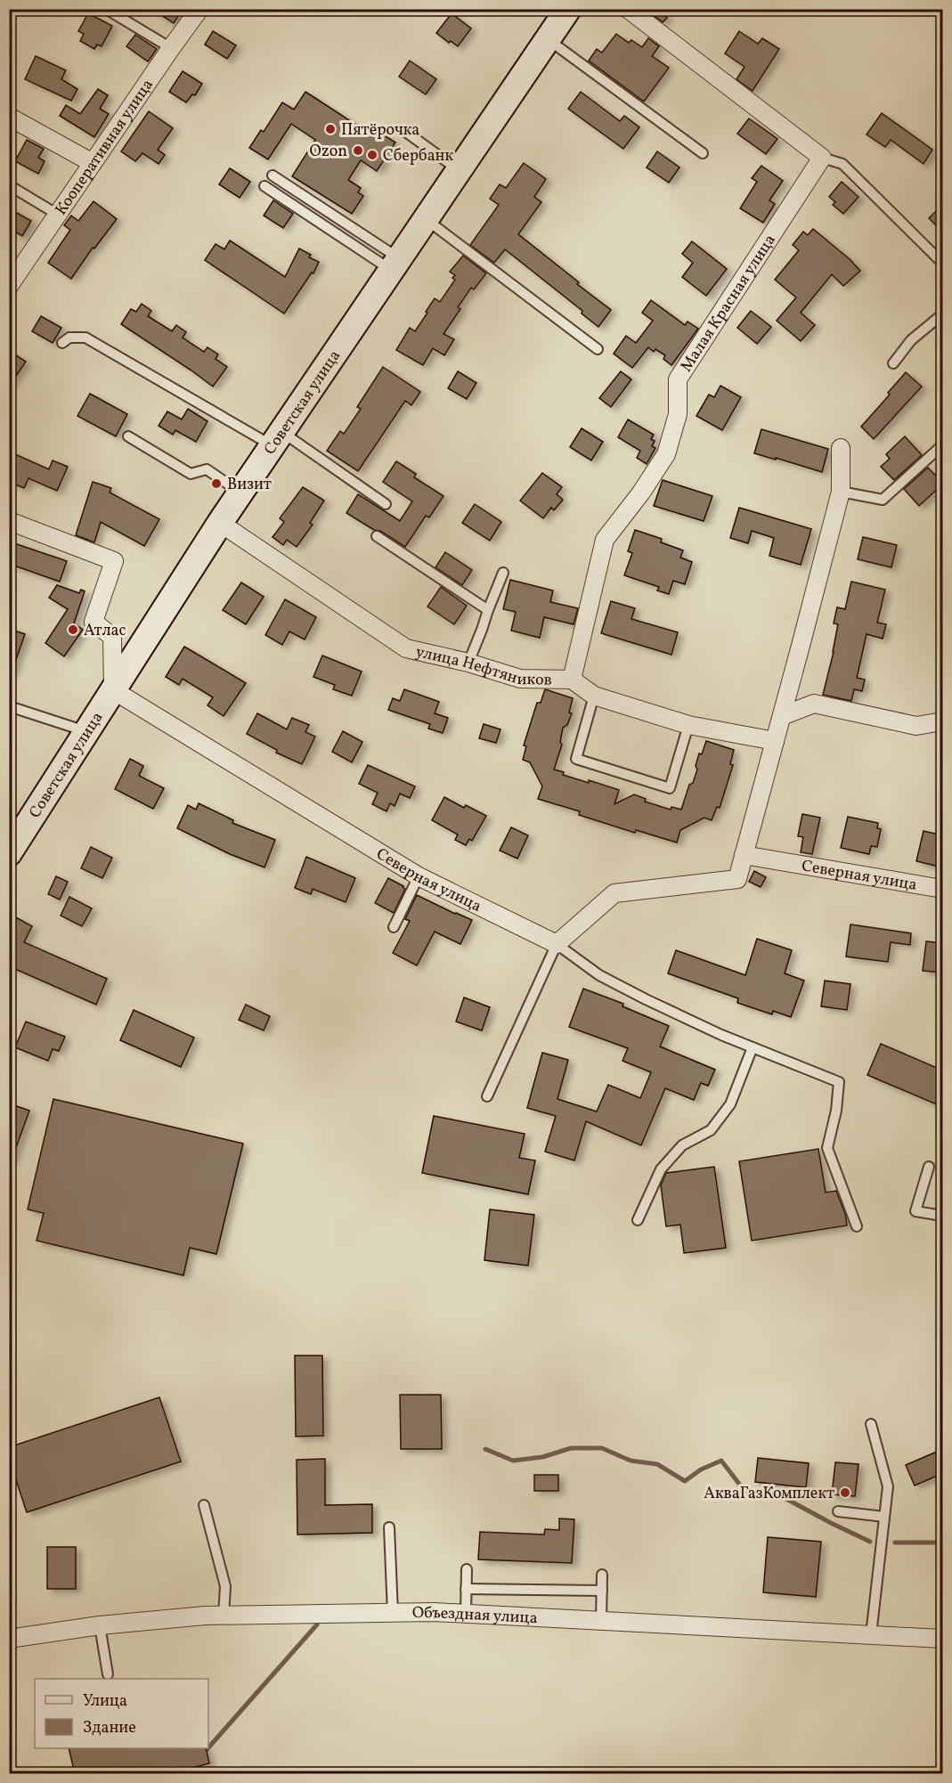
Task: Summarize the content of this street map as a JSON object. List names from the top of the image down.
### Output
{
  "streets": {
    "street": [
      "Кооперативная улица",
      "Малая Красная улица",
      "Советская улица",
      "улица Нефтяников",
      "Северная улица",
      "Объездная улица"
    ]
  },
  "crossings": [
    ["Малая Красная улица", "улица Нефтяников"],
    ["Советская улица", "улица Нефтяников"],
    ["Советская улица", "Северная улица"]
  ],
  "places": [
    "Пятёрочка",
    "Ozon",
    "Сбербанк",
    "Визит",
    "Атлас",
    "АкваГазКомплект"
  ],
  "legend": ["Улица", "Здание"]
}
